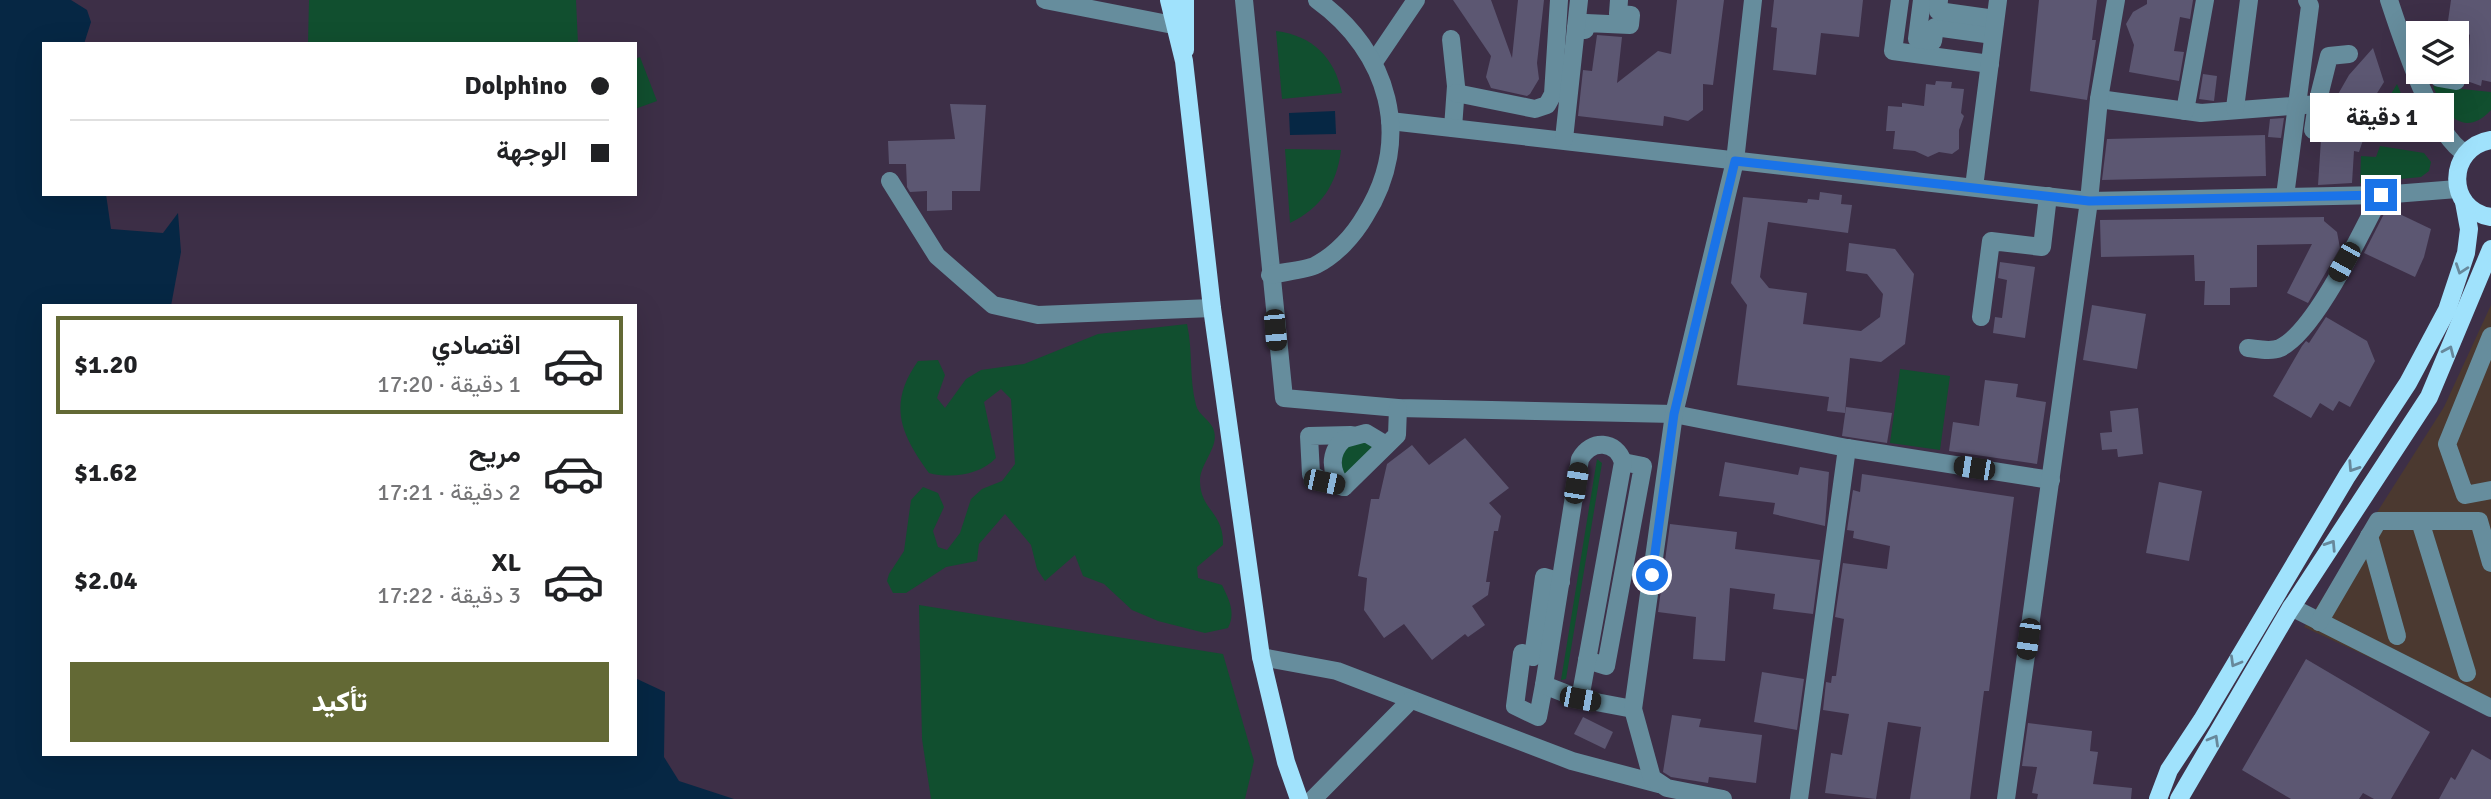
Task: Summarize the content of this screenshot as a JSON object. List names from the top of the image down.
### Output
{
  "page": {
    "banner": ["Dolphino", "الوجهة"],
    "bubble": "1 دقيقة",
    "list": [
      {
        "name": "اقتصادي",
        "note": "1 دقيقة · 17:20",
        "value": "$1.20"
      },
      {
        "name": "مريح",
        "note": "2 دقيقة · 17:21",
        "value": "$1.62"
      },
      {
        "name": "XL",
        "note": "3 دقيقة · 17:22",
        "value": "$2.04"
      }
    ],
    "buttons": "تأكيد"
  }
}
